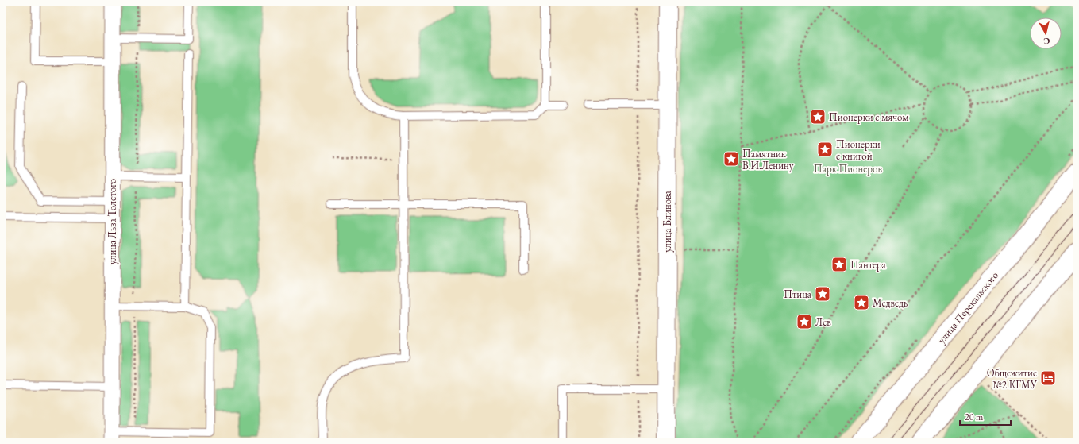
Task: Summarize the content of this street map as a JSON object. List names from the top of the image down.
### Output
{
  "streets": {
    "main road": ["улица Блинова", "улица Перекальского"],
    "street": ["улица Льва Толстого"]
  },
  "parks": ["Парк Пионеров"],
  "places": {
    "place": [
      "Пионерки с мячом",
      "Пионерки с книгой",
      "Памятник В.И.Ленину",
      "Пантера",
      "Птица",
      "Медведь",
      "Лев"
    ],
    "hotel": ["Общежитие №2 КГМУ"]
  },
  "scale_bar": "20 m",
  "north": "bottom"
}
